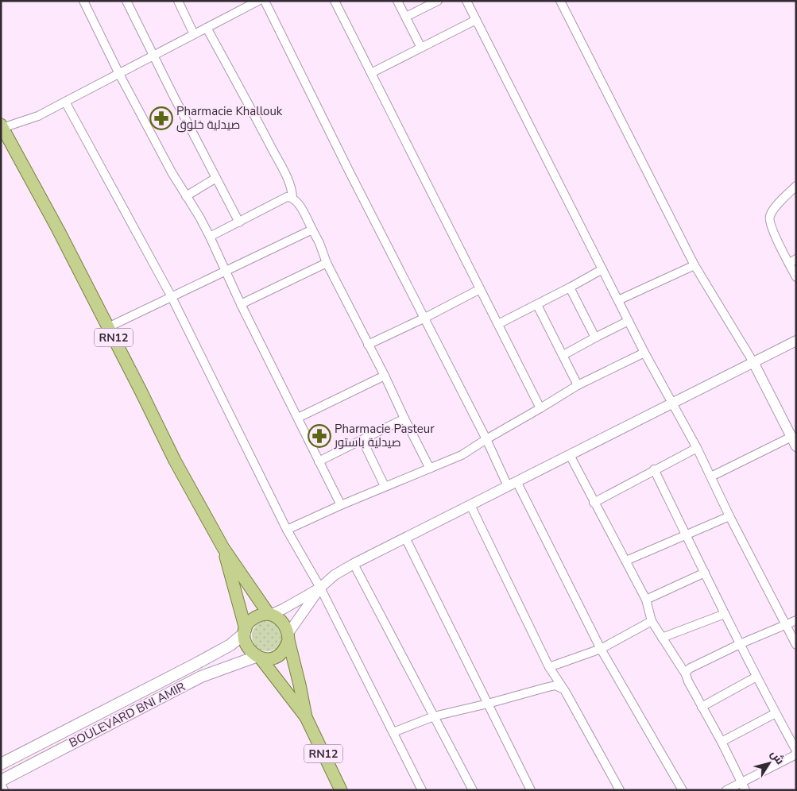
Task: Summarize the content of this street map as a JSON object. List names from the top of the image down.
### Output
{
  "streets": {
    "main road": ["RN12", "BOULEVARD BNI AMIR"]
  },
  "crossings": [
    ["RN12", "BOULEVARD BNI AMIR"]
  ],
  "places": {
    "pharmacy": ["Pharmacie Khallouk صيدلية خلوق", "Pharmacie Pasteur صيدلية باستور"]
  },
  "north": "top right"
}
